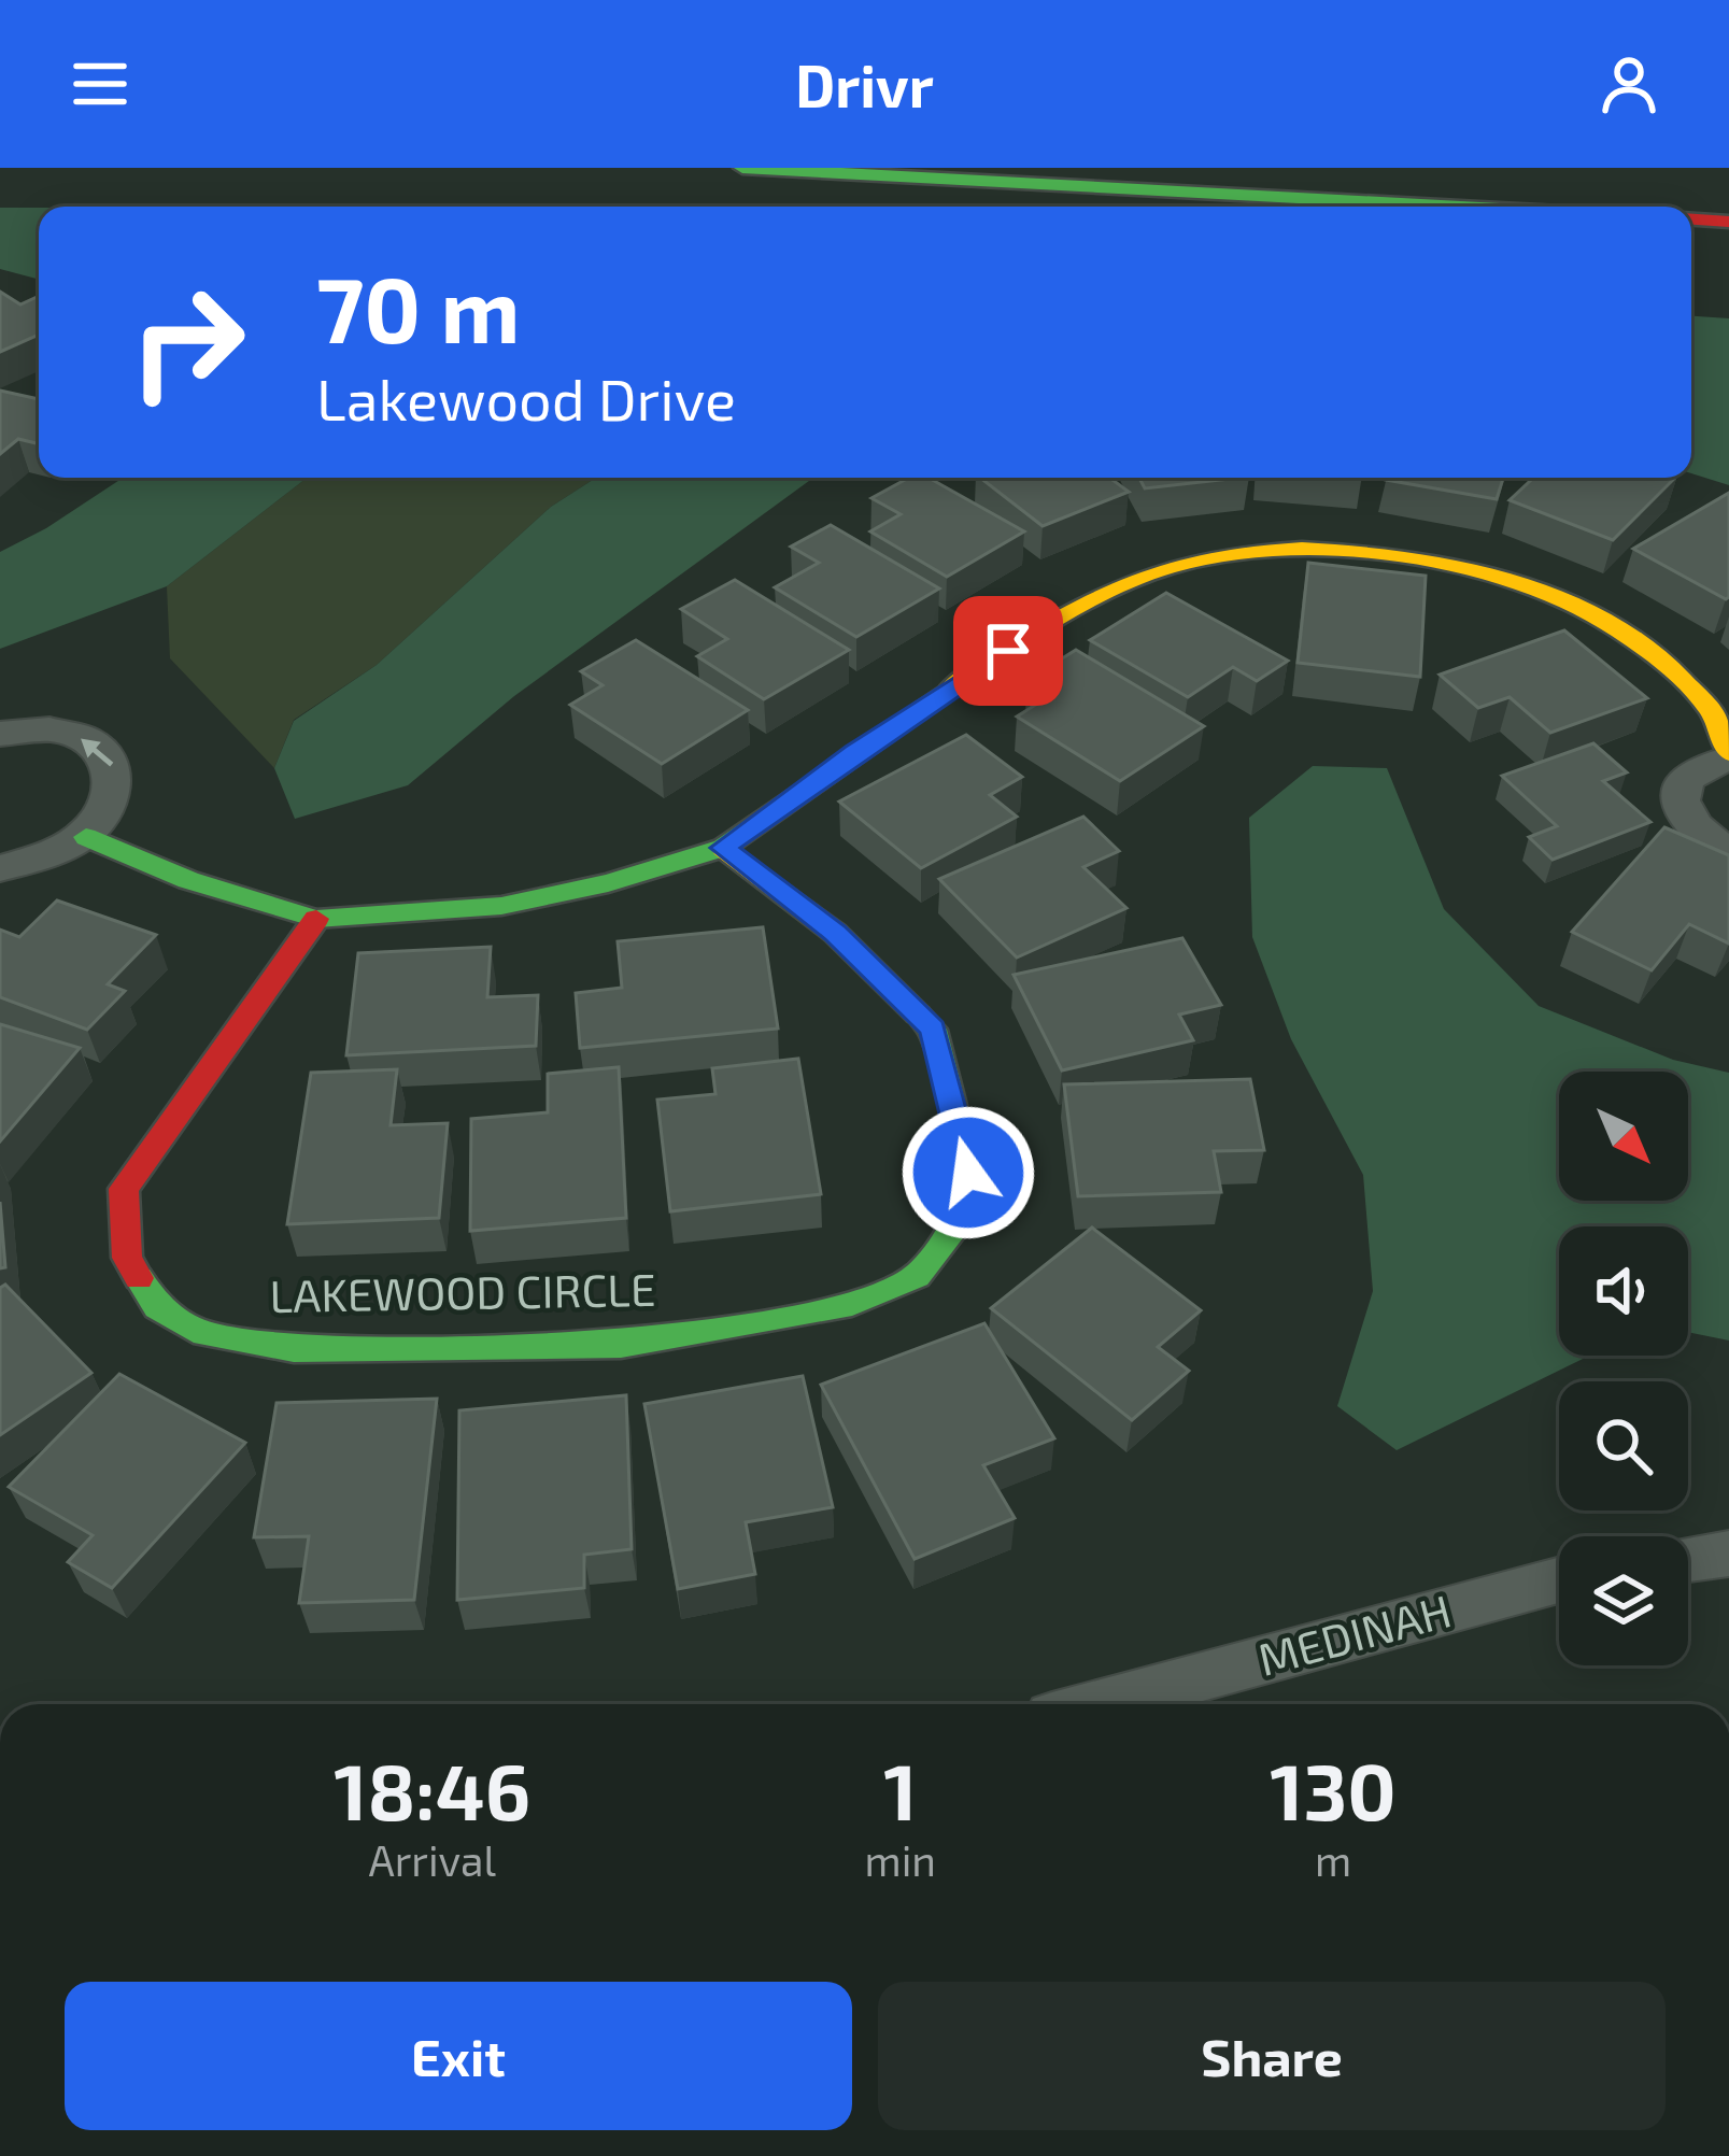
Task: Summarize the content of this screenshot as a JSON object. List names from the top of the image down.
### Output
{
  "streets": {
    "street": ["LAKEWOOD CIRCLE", "MEDINAH"]
  },
  "north": "bottom right",
  "page": {
    "header": "Drivr",
    "turn": ["70 m", "Lakewood Drive"],
    "eta": [
      "18:46",
      "Arrival",
      "1",
      "min",
      "130",
      "m"
    ],
    "buttons": ["Exit", "Share"]
  }
}
